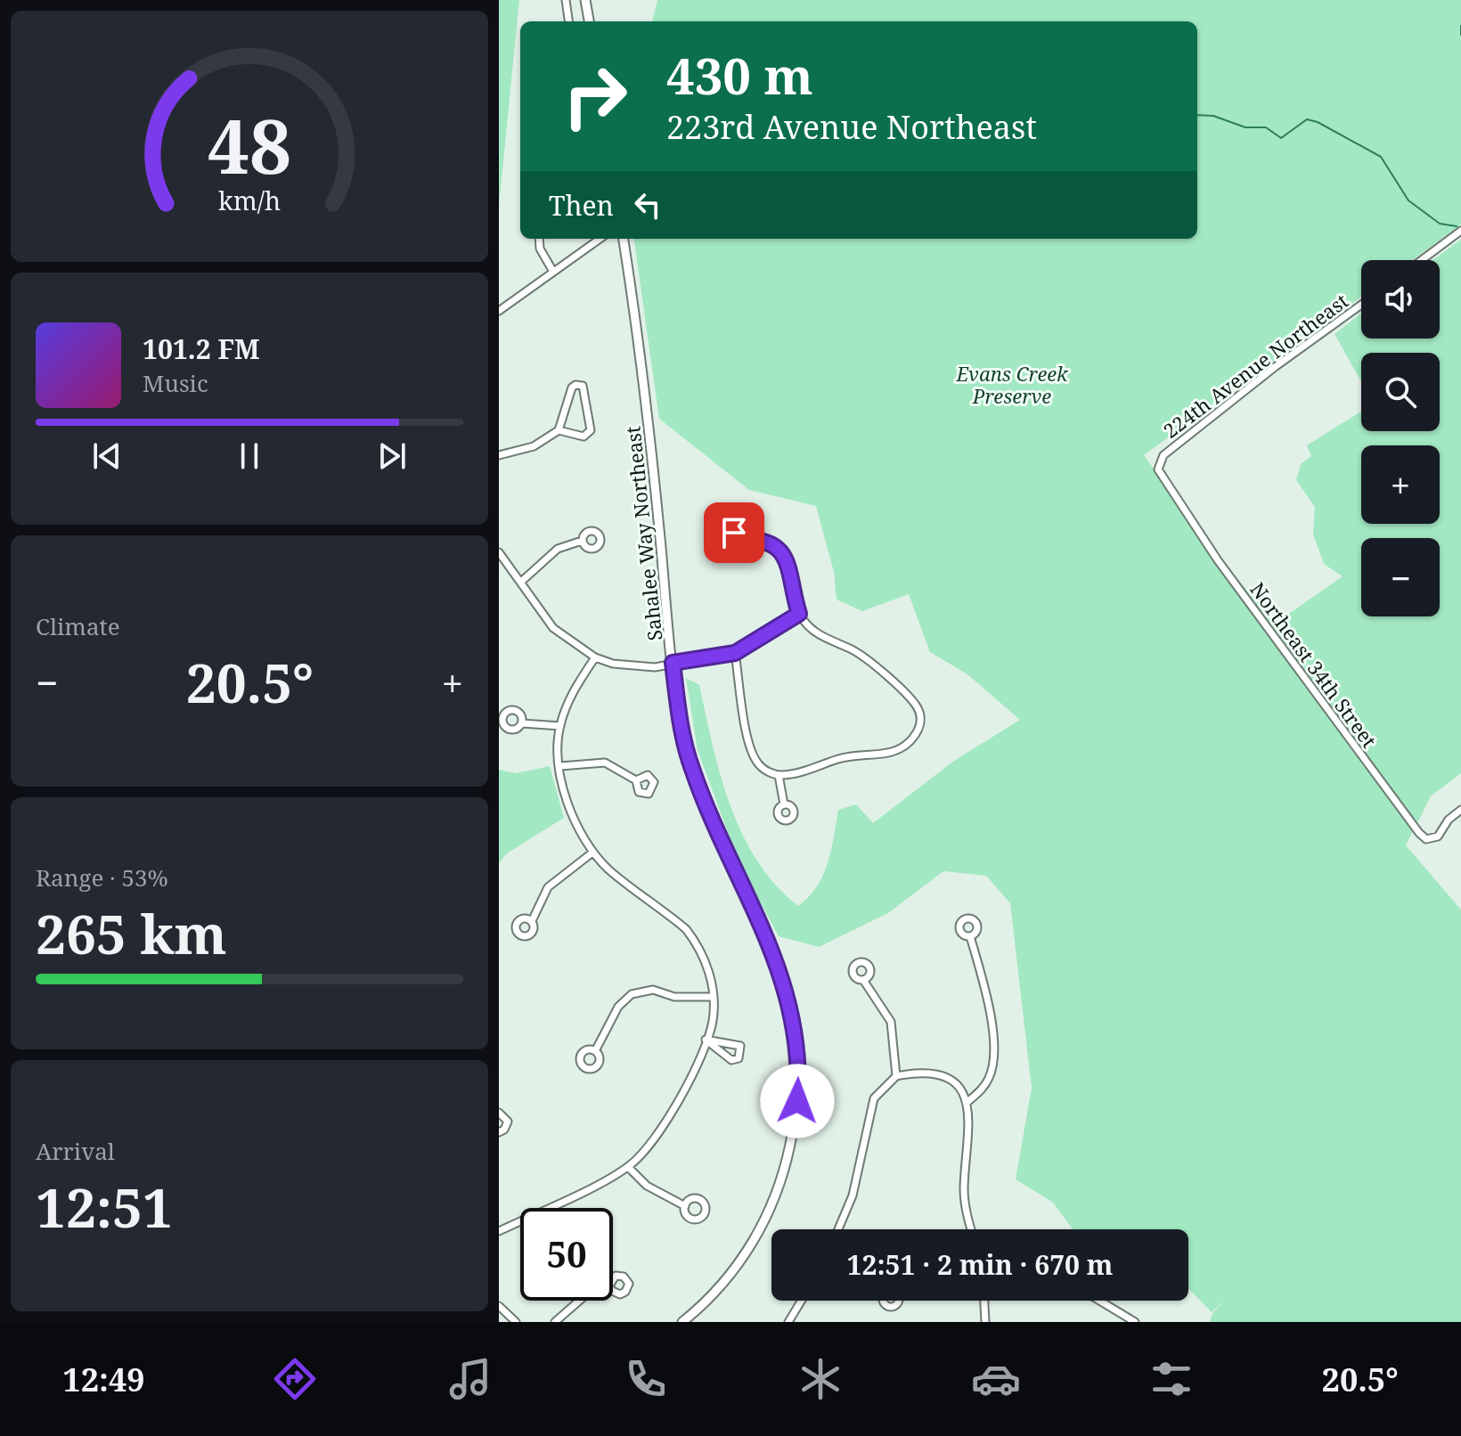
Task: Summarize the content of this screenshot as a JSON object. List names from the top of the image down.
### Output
{
  "streets": {
    "main road": ["Sahalee Way Northeast"],
    "street": ["224th Avenue Northeast", "Northeast 34th Street"]
  },
  "crossings": [
    ["224th Avenue Northeast", "Northeast 34th Street"]
  ],
  "parks": ["Evans Creek Preserve"],
  "page": {
    "turn": ["430 m", "223rd Avenue Northeast"],
    "then": "Then",
    "map_buttons": ["+", "−"],
    "song": ["101.2 FM", "Music"],
    "tile": [
      "Climate",
      ["Range · 53%", "265 km"],
      ["Arrival", "12:51"]
    ],
    "heat": ["−", "20.5°", "+"],
    "limit": "50",
    "trip": "12:51 · 2 min · 670 m",
    "tabs": ["12:49", "20.5°"],
    "gauge": ["48", "km/h"]
  }
}
